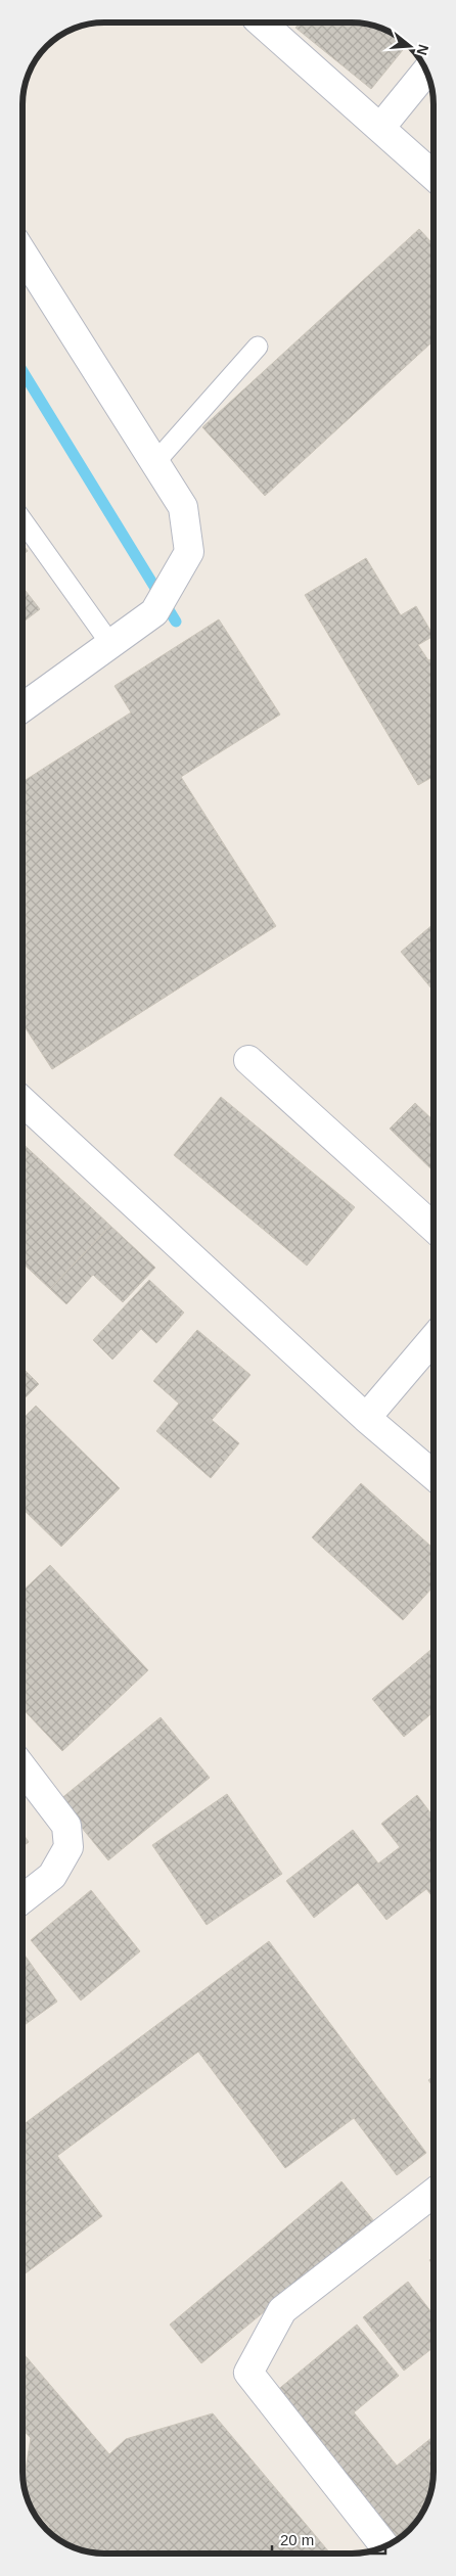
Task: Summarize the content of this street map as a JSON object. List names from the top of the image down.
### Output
{
  "scale_bar": "20 m",
  "north": "right"
}
